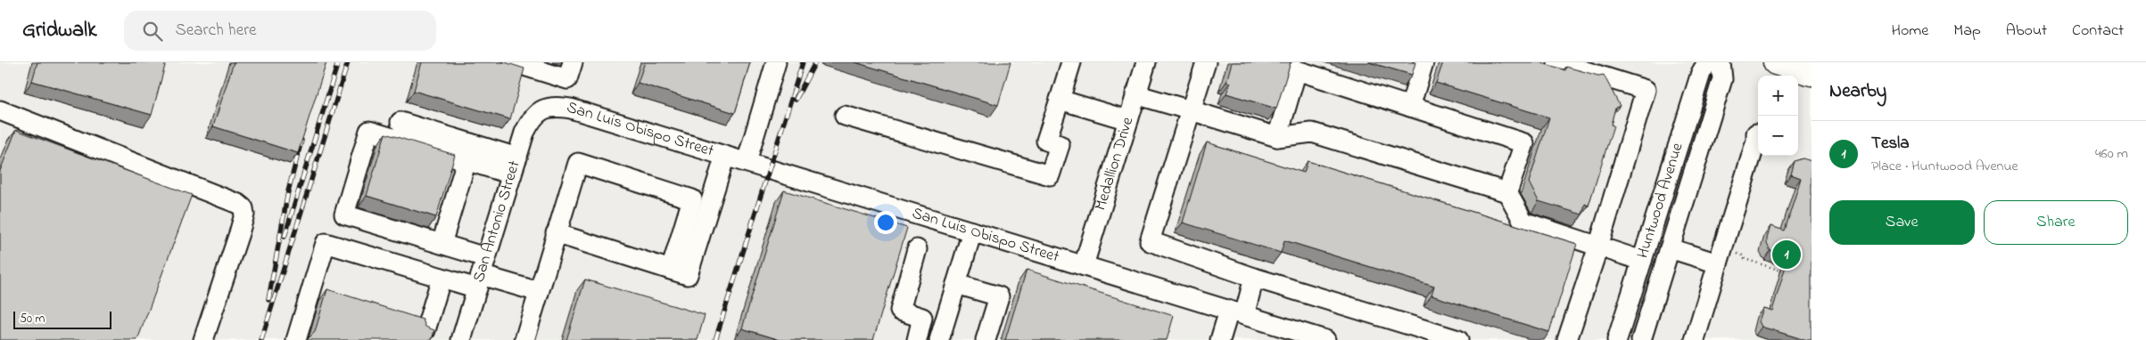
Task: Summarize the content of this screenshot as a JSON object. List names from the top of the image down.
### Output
{
  "streets": {
    "street": [
      "San Luis Obispo Street",
      "Medallion Drive",
      "Huntwood Avenue",
      "San Antonio Street"
    ]
  },
  "crossings": [
    ["San Luis Obispo Street", "Medallion Drive"],
    ["San Luis Obispo Street", "San Antonio Street"]
  ],
  "scale_bar": "50 m",
  "page": {
    "header": "Gridwalk",
    "search": "Search here",
    "nav": [
      "Home",
      "Map",
      "About",
      "Contact"
    ],
    "heading": "Nearby",
    "map_buttons": ["+", "−"],
    "list": [
      {
        "mark": "1",
        "name": "Tesla",
        "note": "Place · Huntwood Avenue",
        "value": "460 m"
      }
    ],
    "buttons": ["Save", "Share"],
    "pins": "1",
    "scale": "50 m"
  }
}
